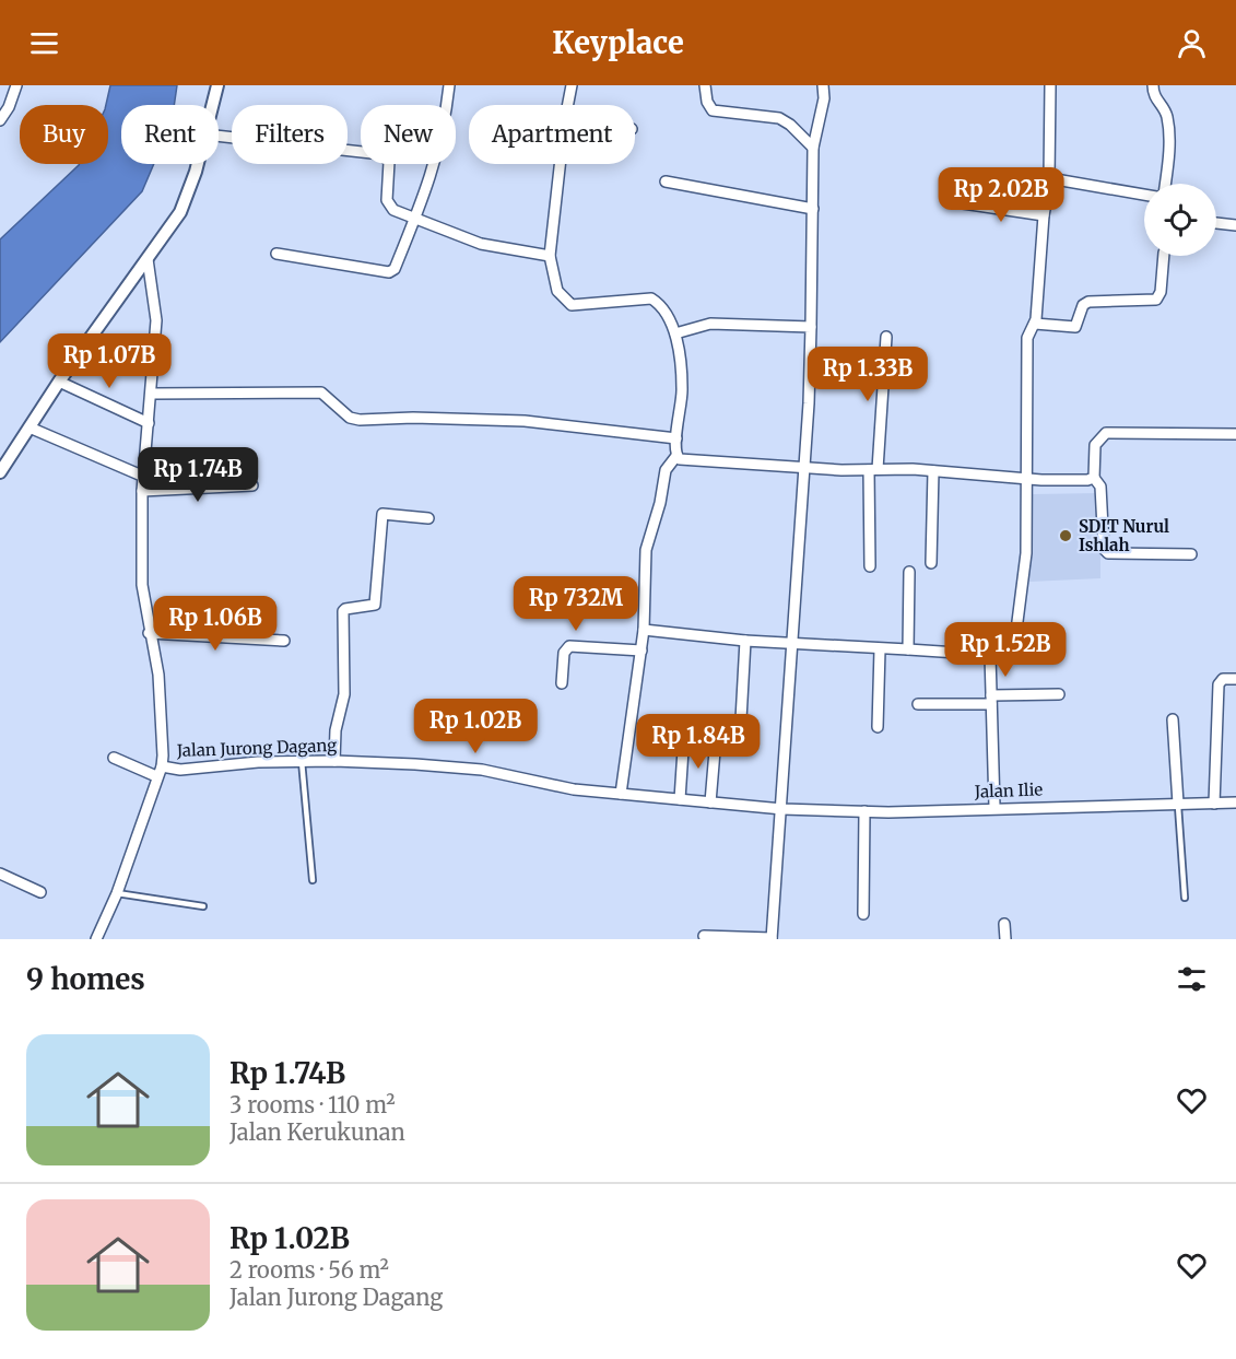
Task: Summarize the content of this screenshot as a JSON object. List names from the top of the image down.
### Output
{
  "streets": {
    "street": ["Jalan Jurong Dagang", "Jalan Ilie"]
  },
  "crossings": [
    ["Jalan Jurong Dagang", "Jalan Ilie"]
  ],
  "places": ["SDIT Nurul Ishlah"],
  "page": {
    "header": "Keyplace",
    "chip": [
      "Buy",
      "Rent",
      "Filters",
      "New",
      "Apartment"
    ],
    "price": [
      "Rp 2.02B",
      "Rp 1.07B",
      "Rp 1.33B",
      "Rp 1.74B",
      "Rp 732M",
      "Rp 1.06B",
      "Rp 1.52B",
      "Rp 1.02B",
      "Rp 1.84B"
    ],
    "heading": "9 homes",
    "list": [
      {
        "name": "Rp 1.74B",
        "note": "3 rooms · 110 m² · Jalan Kerukunan"
      },
      {
        "name": "Rp 1.02B",
        "note": "2 rooms · 56 m² · Jalan Jurong Dagang"
      }
    ]
  }
}
